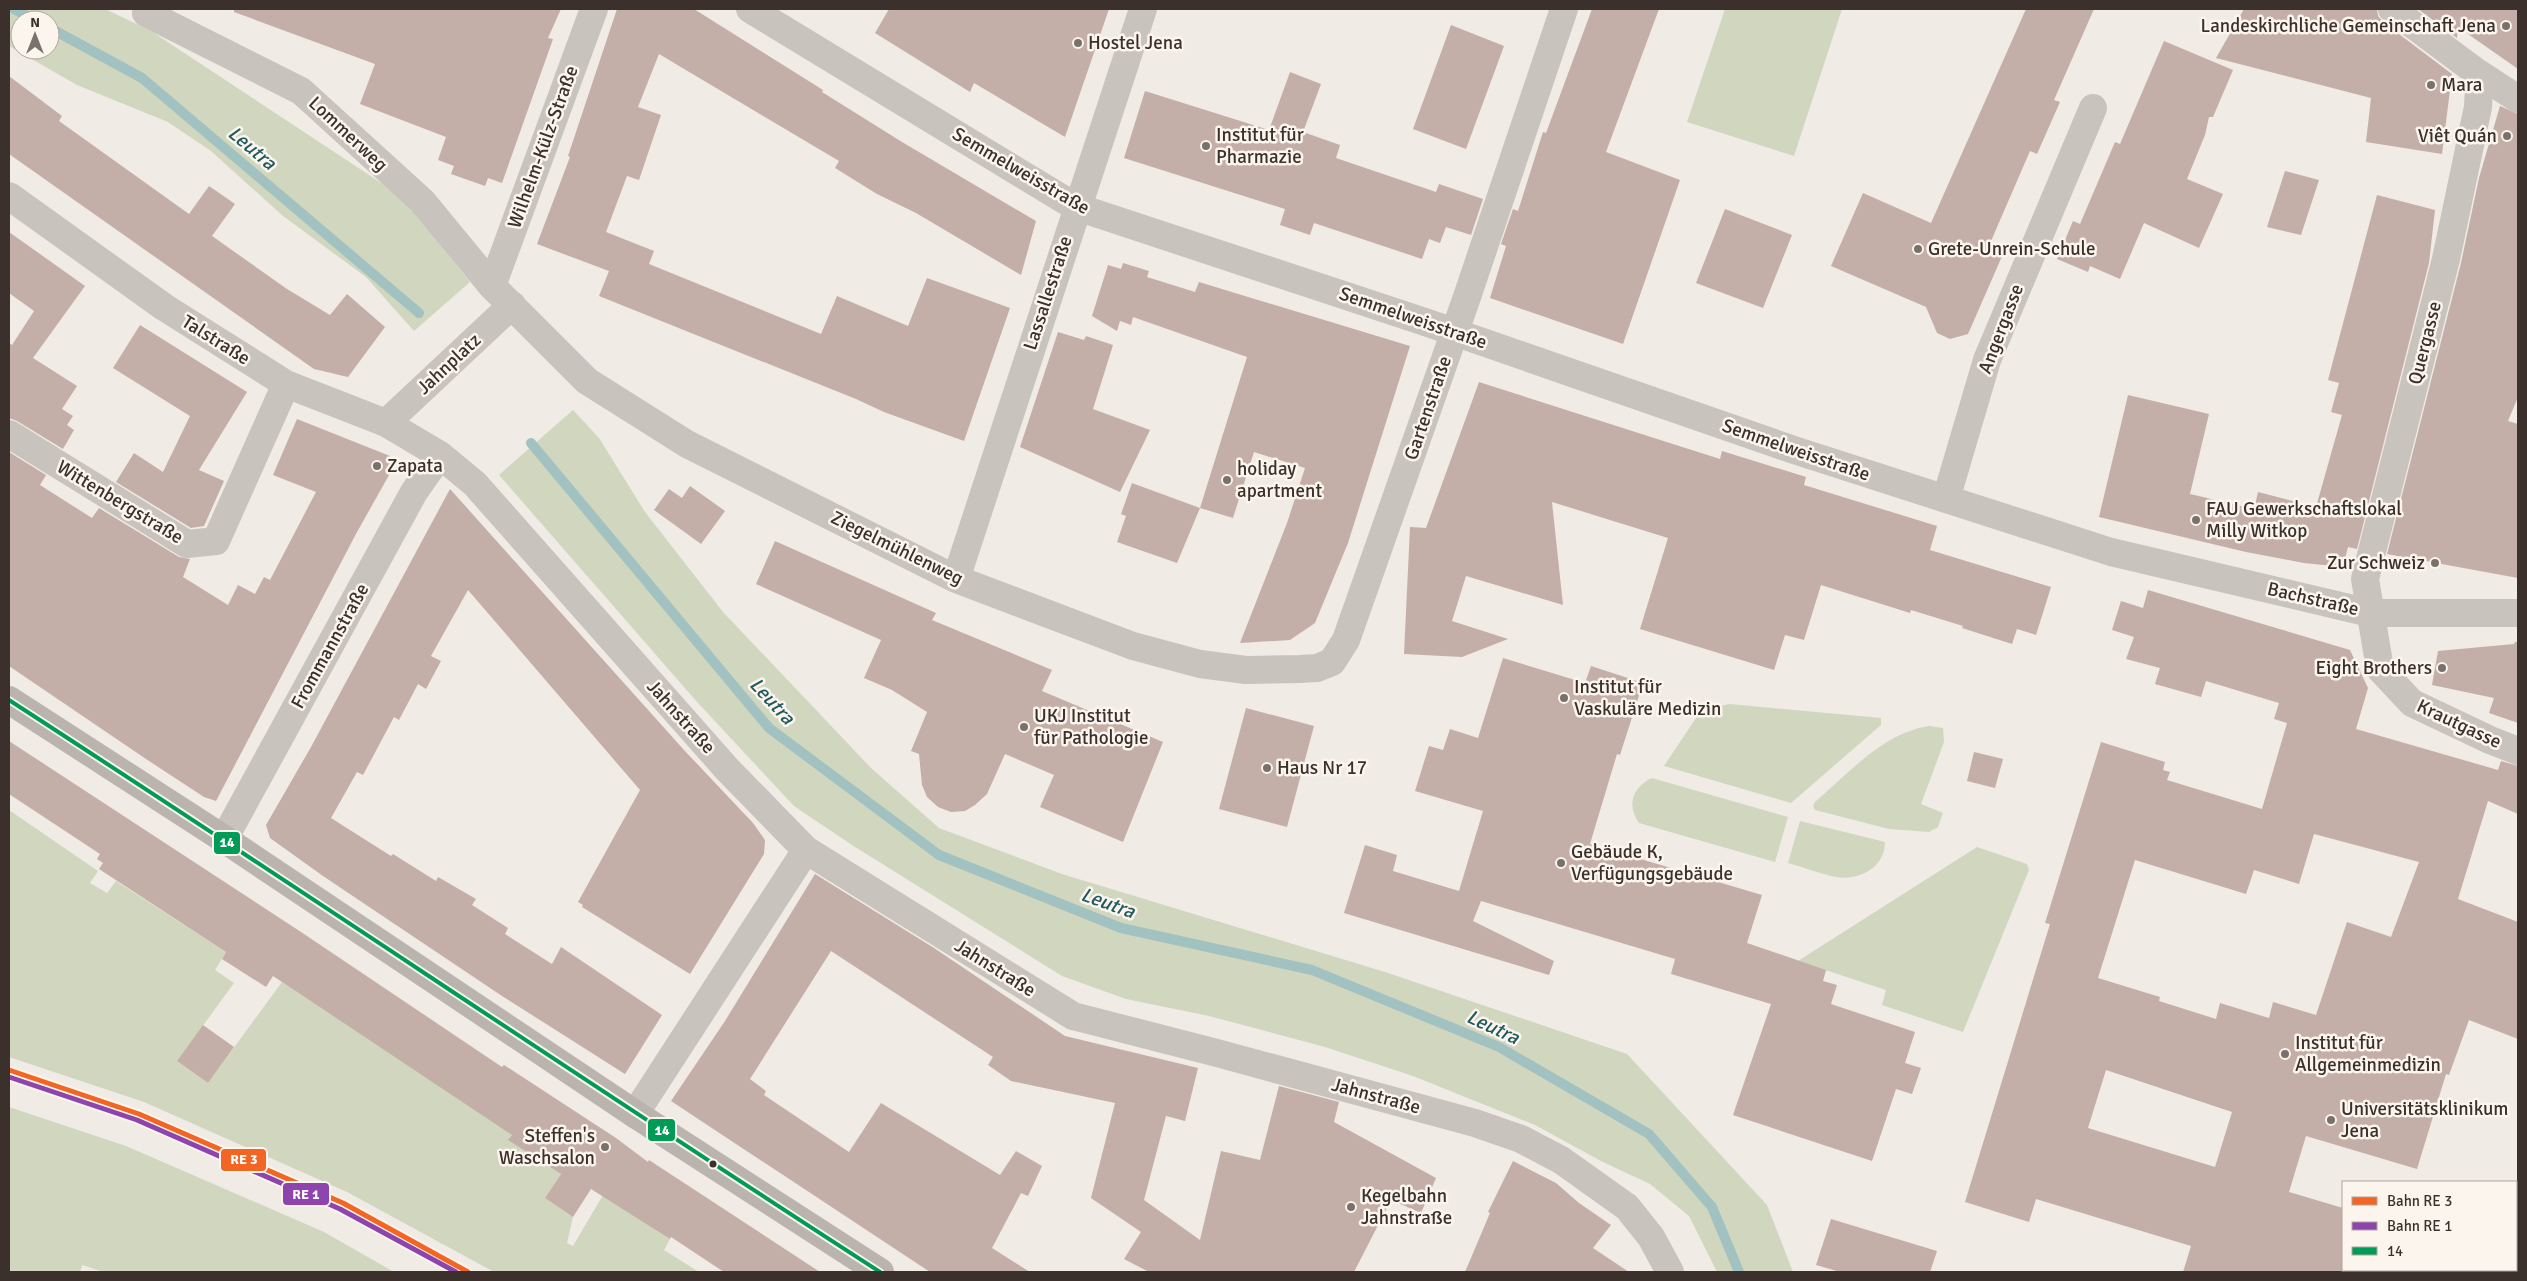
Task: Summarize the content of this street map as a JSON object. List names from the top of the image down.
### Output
{
  "streets": {
    "street": [
      "Lommerweg",
      "Wilhelm-Külz-Straße",
      "Semmelweisstraße",
      "Lassallestraße",
      "Angergasse",
      "Talstraße",
      "Quergasse",
      "Jahnplatz",
      "Gartenstraße",
      "Wittenbergstraße",
      "Ziegelmühlenweg",
      "Bachstraße",
      "Frommannstraße",
      "Jahnstraße",
      "Krautgasse"
    ]
  },
  "crossings": [
    ["Lommerweg", "Wilhelm-Külz-Straße"],
    ["Lommerweg", "Jahnplatz"],
    ["Lommerweg", "Ziegelmühlenweg"],
    ["Semmelweisstraße", "Lassallestraße"],
    ["Semmelweisstraße", "Angergasse"],
    ["Semmelweisstraße", "Gartenstraße"],
    ["Semmelweisstraße", "Bachstraße"],
    ["Lassallestraße", "Ziegelmühlenweg"],
    ["Talstraße", "Jahnplatz"],
    ["Talstraße", "Wittenbergstraße"],
    ["Talstraße", "Frommannstraße"],
    ["Talstraße", "Jahnstraße"],
    ["Quergasse", "Bachstraße"],
    ["Quergasse", "Krautgasse"],
    ["Jahnplatz", "Ziegelmühlenweg"],
    ["Gartenstraße", "Ziegelmühlenweg"],
    ["Bachstraße", "Krautgasse"],
    ["Frommannstraße", "Jahnstraße"]
  ],
  "water": ["Leutra"],
  "places": [
    "Landeskirchliche Gemeinschaft Jena",
    "Hostel Jena",
    "Mara",
    "Viêt Quán",
    "Institut für Pharmazie",
    "Grete-Unrein-Schule",
    "Zapata",
    "holiday apartment",
    "FAU Gewerkschaftslokal Milly Witkop",
    "Zur Schweiz",
    "Eight Brothers",
    "Institut für Vaskuläre Medizin",
    "UKJ Institut für Pathologie",
    "Haus Nr 17",
    "Gebäude K, Verfügungsgebäude",
    "Institut für Allgemeinmedizin",
    "Universitätsklinikum Jena",
    "Steffen's Waschsalon",
    "Kegelbahn Jahnstraße"
  ],
  "lines": ["transit line 14"],
  "legend": ["Bahn RE 3", "Bahn RE 1", "14"],
  "north": "top"
}
